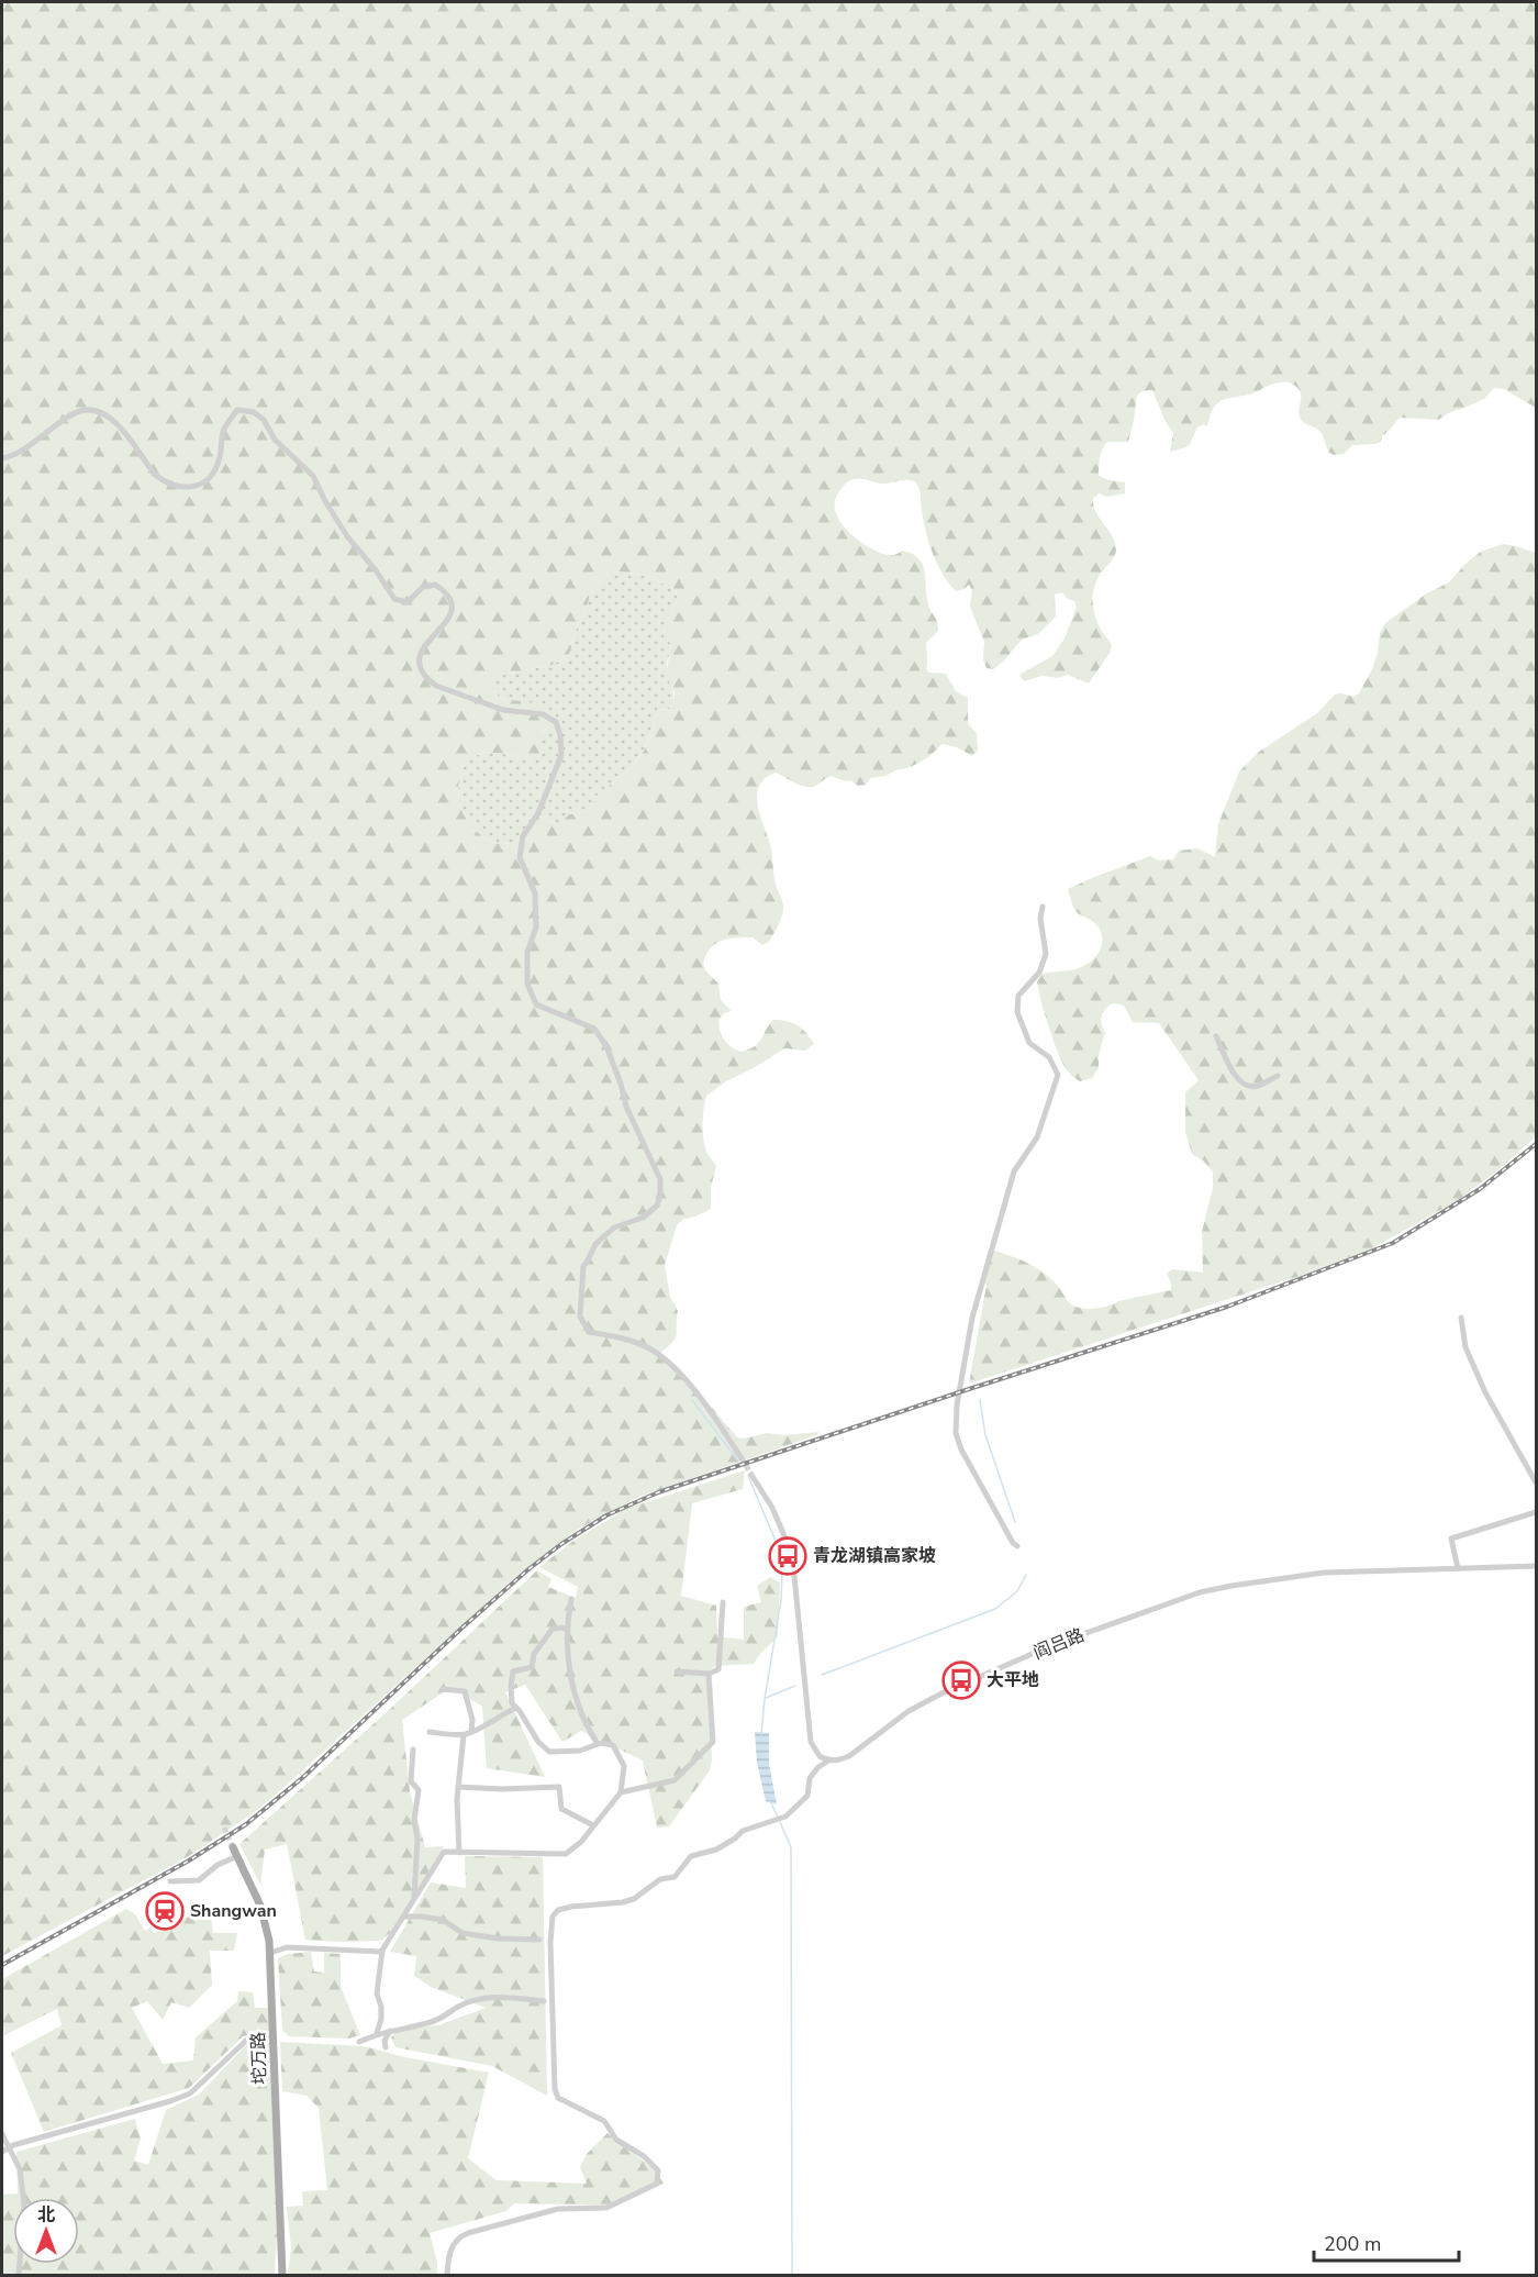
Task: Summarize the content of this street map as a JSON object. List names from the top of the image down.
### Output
{
  "streets": {
    "main road": ["坨万路"],
    "street": ["阎吕路"]
  },
  "places": {
    "bus stop": ["青龙湖镇高家坡", "大平地"],
    "station": ["Shangwan"]
  },
  "scale_bar": "200 m",
  "north": "top"
}
